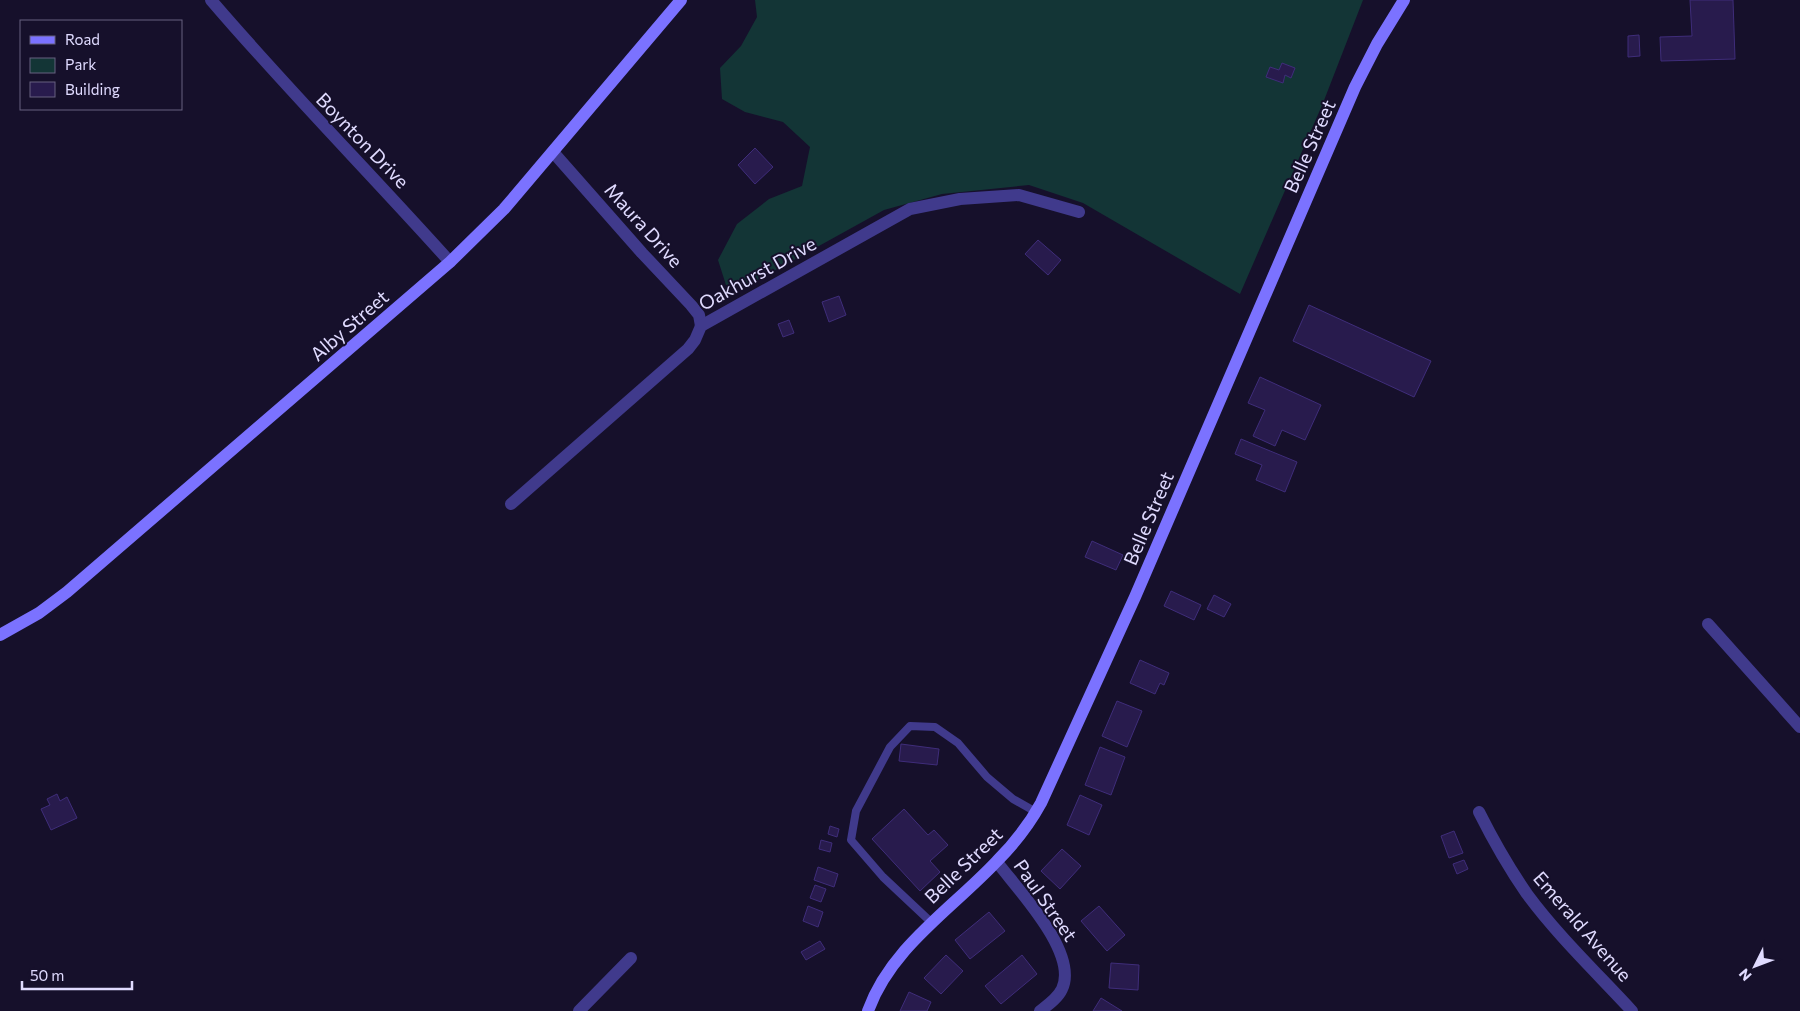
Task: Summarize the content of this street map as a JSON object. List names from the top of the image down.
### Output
{
  "streets": {
    "street": [
      "Boynton Drive",
      "Belle Street",
      "Maura Drive",
      "Oakhurst Drive",
      "Alby Street",
      "Paul Street",
      "Emerald Avenue"
    ]
  },
  "crossings": [
    ["Boynton Drive", "Alby Street"],
    ["Belle Street", "Paul Street"],
    ["Maura Drive", "Oakhurst Drive"],
    ["Maura Drive", "Alby Street"]
  ],
  "legend": ["Road", "Park", "Building"],
  "scale_bar": "50 m",
  "north": "bottom left"
}
